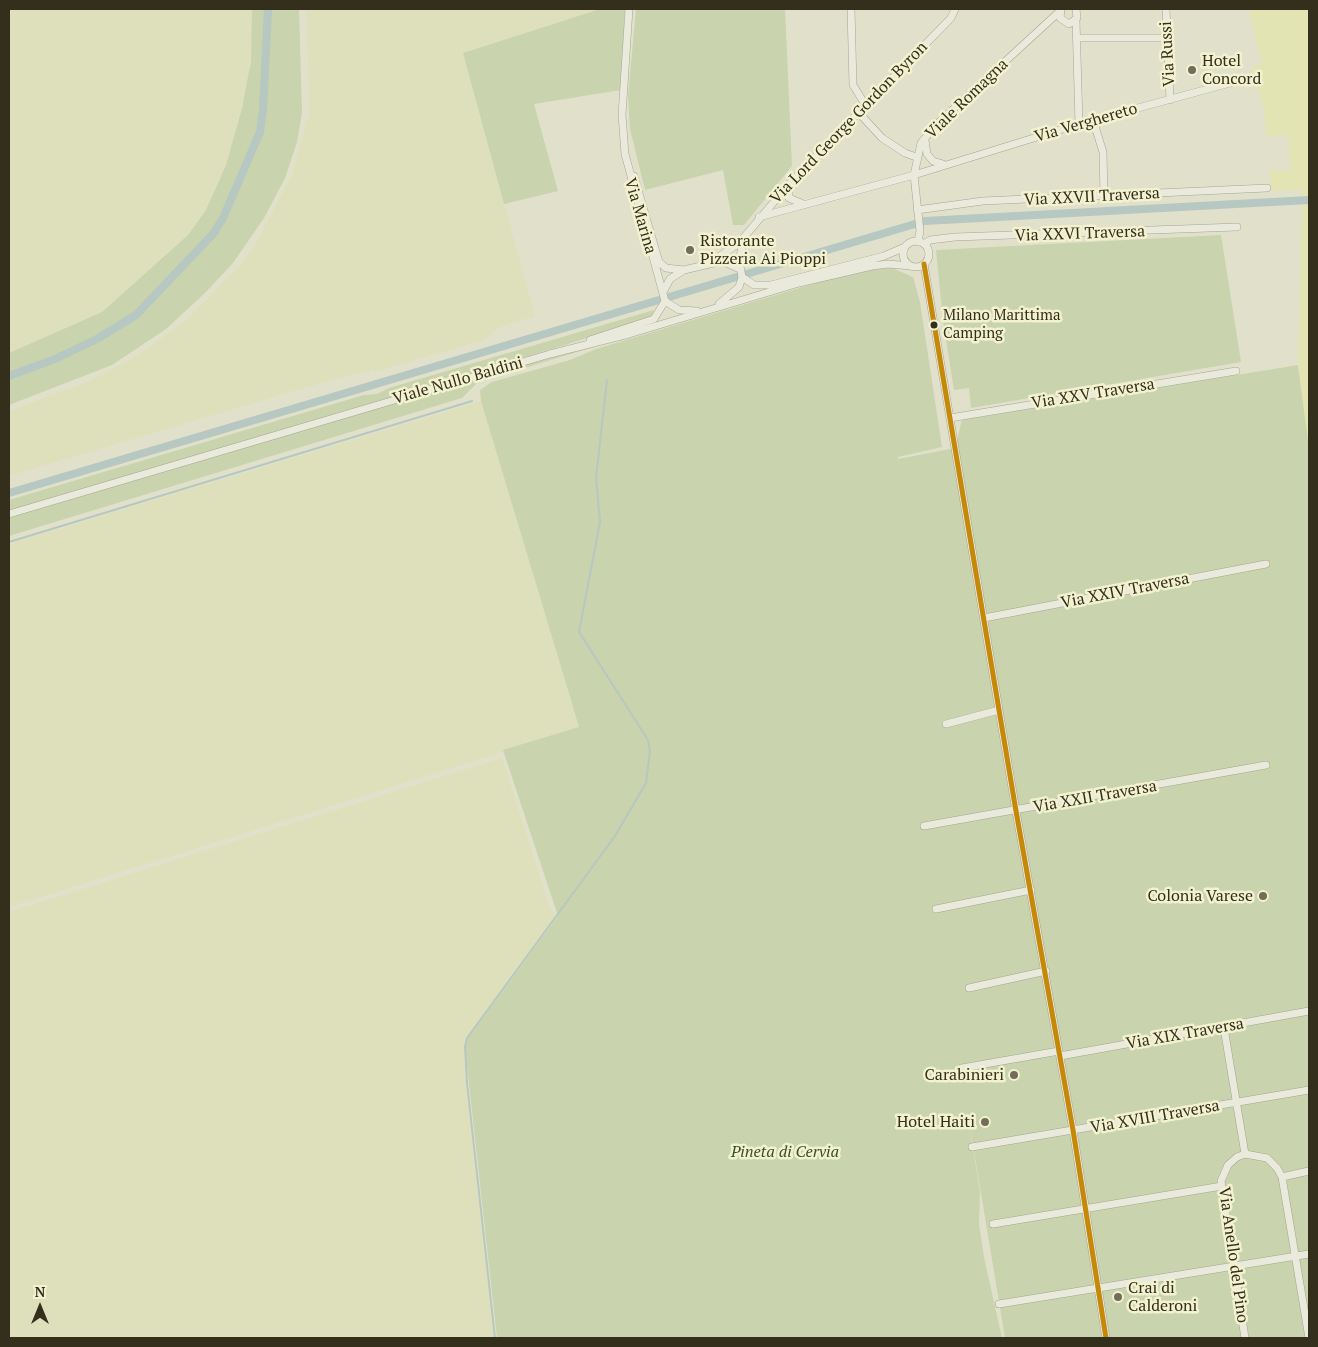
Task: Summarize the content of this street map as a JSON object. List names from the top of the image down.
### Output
{
  "streets": {
    "street": [
      "Via Russi",
      "Viale Romagna",
      "Via Lord George Gordon Byron",
      "Via Verghereto",
      "Via XXVII Traversa",
      "Via Marina",
      "Via XXVI Traversa",
      "Viale Nullo Baldini",
      "Via XXV Traversa",
      "Via XXIV Traversa",
      "Via XXII Traversa",
      "Via XIX Traversa",
      "Via XVIII Traversa",
      "Via Anello del Pino"
    ]
  },
  "crossings": [
    ["Via Russi", "Via Verghereto"],
    ["Viale Romagna", "Via Verghereto"],
    ["Viale Romagna", "Via XXVII Traversa"],
    ["Viale Romagna", "Via XXVI Traversa"],
    ["Viale Romagna", "Viale Nullo Baldini"],
    ["Via Lord George Gordon Byron", "Via Verghereto"],
    ["Via XXVI Traversa", "Viale Nullo Baldini"]
  ],
  "parks": ["Pineta di Cervia"],
  "places": [
    "Hotel Concord",
    "Ristorante Pizzeria Ai Pioppi",
    "Milano Marittima Camping",
    "Colonia Varese",
    "Carabinieri",
    "Hotel Haiti",
    "Crai di Calderoni"
  ],
  "north": "top"
}
